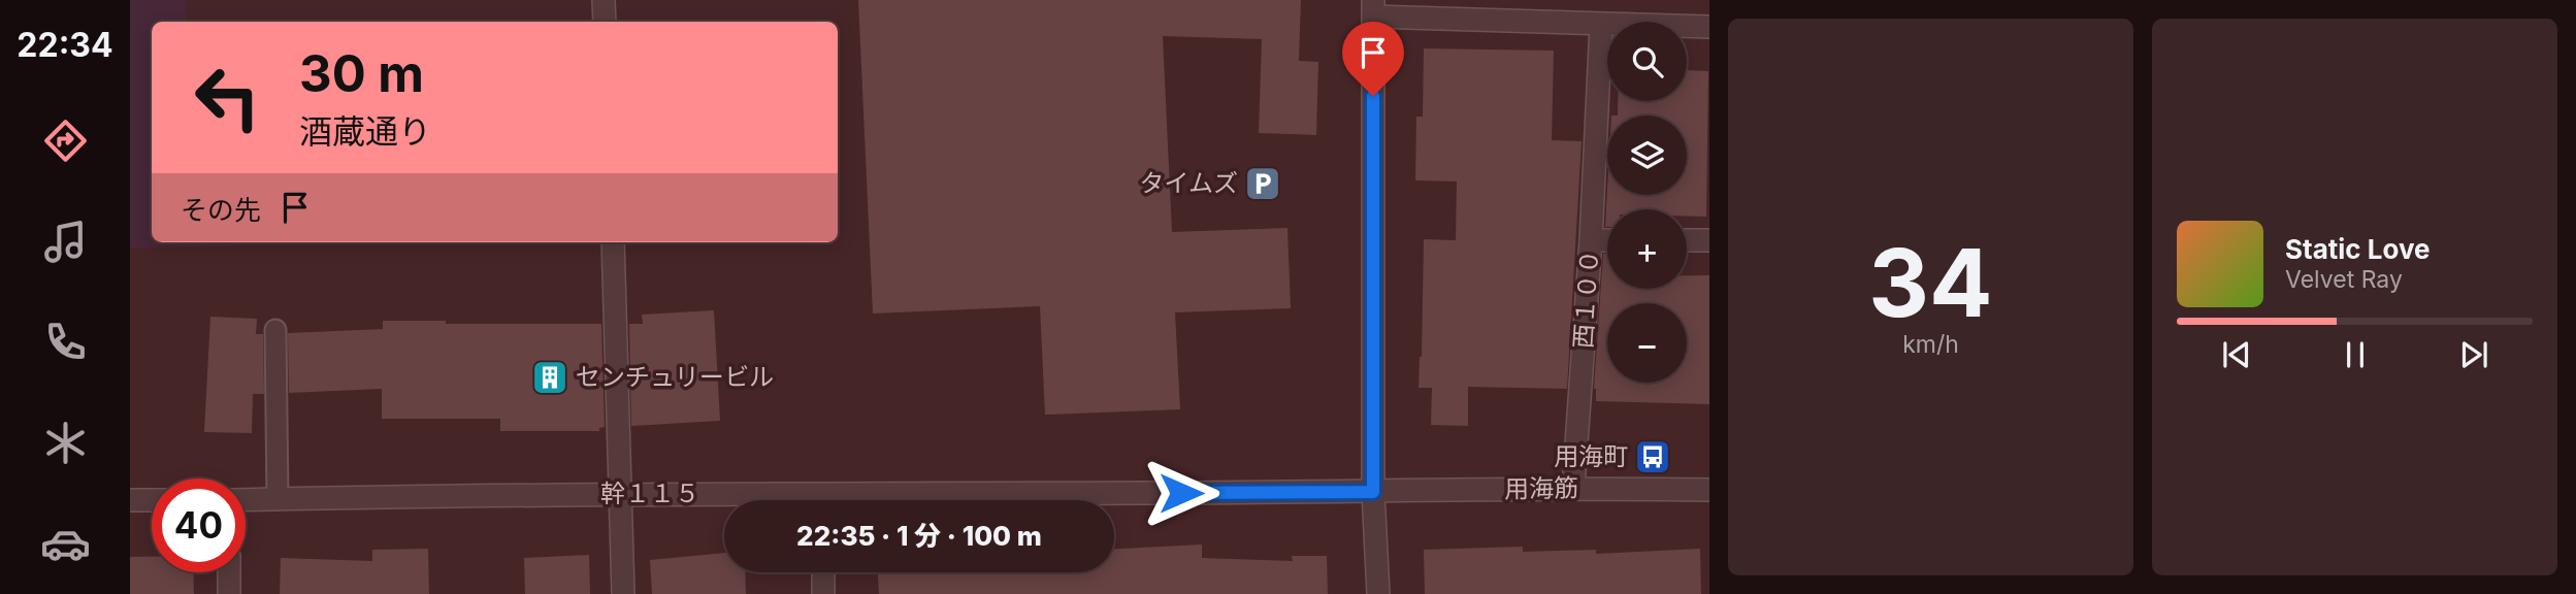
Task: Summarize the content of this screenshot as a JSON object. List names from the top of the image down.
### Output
{
  "streets": {
    "street": ["西１００", "用海筋", "幹１１５"]
  },
  "crossings": [
    ["西１００", "用海筋"],
    ["用海筋", "幹１１５"]
  ],
  "places": {
    "parking": ["タイムズ"],
    "building": ["センチュリービル"],
    "bus stop": ["用海町"]
  },
  "page": {
    "tabs": "22:34",
    "tile": ["34", "km/h"],
    "map_buttons": ["+", "−"],
    "turn": ["30 m", "酒蔵通り"],
    "then": "その先",
    "song": ["Static Love", "Velvet Ray"],
    "limit": "40",
    "trip": "22:35 · 1 分 · 100 m"
  }
}
